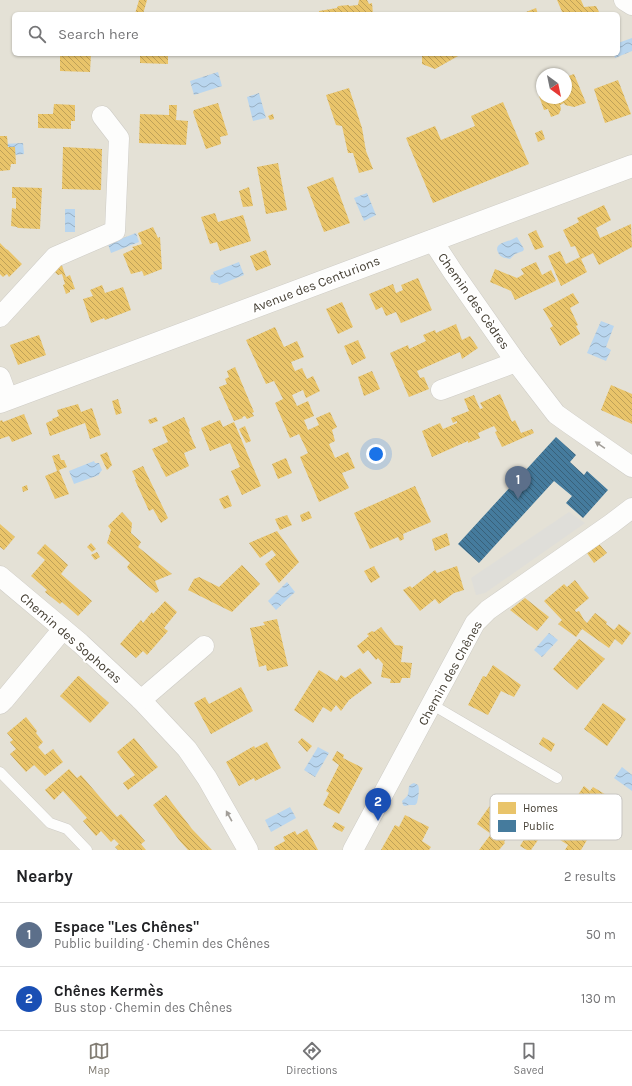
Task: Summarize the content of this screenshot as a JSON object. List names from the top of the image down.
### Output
{
  "streets": {
    "street": [
      "Avenue des Centurions",
      "Chemin des Cèdres",
      "Chemin des Sophoras",
      "Chemin des Chênes"
    ]
  },
  "crossings": [
    ["Avenue des Centurions", "Chemin des Cèdres"]
  ],
  "one_way": ["Chemin des Cèdres", "Chemin des Sophoras"],
  "legend": ["Homes", "Public"],
  "north": "bottom right",
  "page": {
    "search": "Search here",
    "pins": ["1", "2"],
    "heading": ["Nearby", "2 results"],
    "list": [
      {
        "mark": "1",
        "name": "Espace \"Les Chênes\"",
        "note": "Public building · Chemin des Chênes",
        "value": "50 m"
      },
      {
        "mark": "2",
        "name": "Chênes Kermès",
        "note": "Bus stop · Chemin des Chênes",
        "value": "130 m"
      }
    ],
    "nav": ["Map", "Directions", "Saved"]
  }
}
